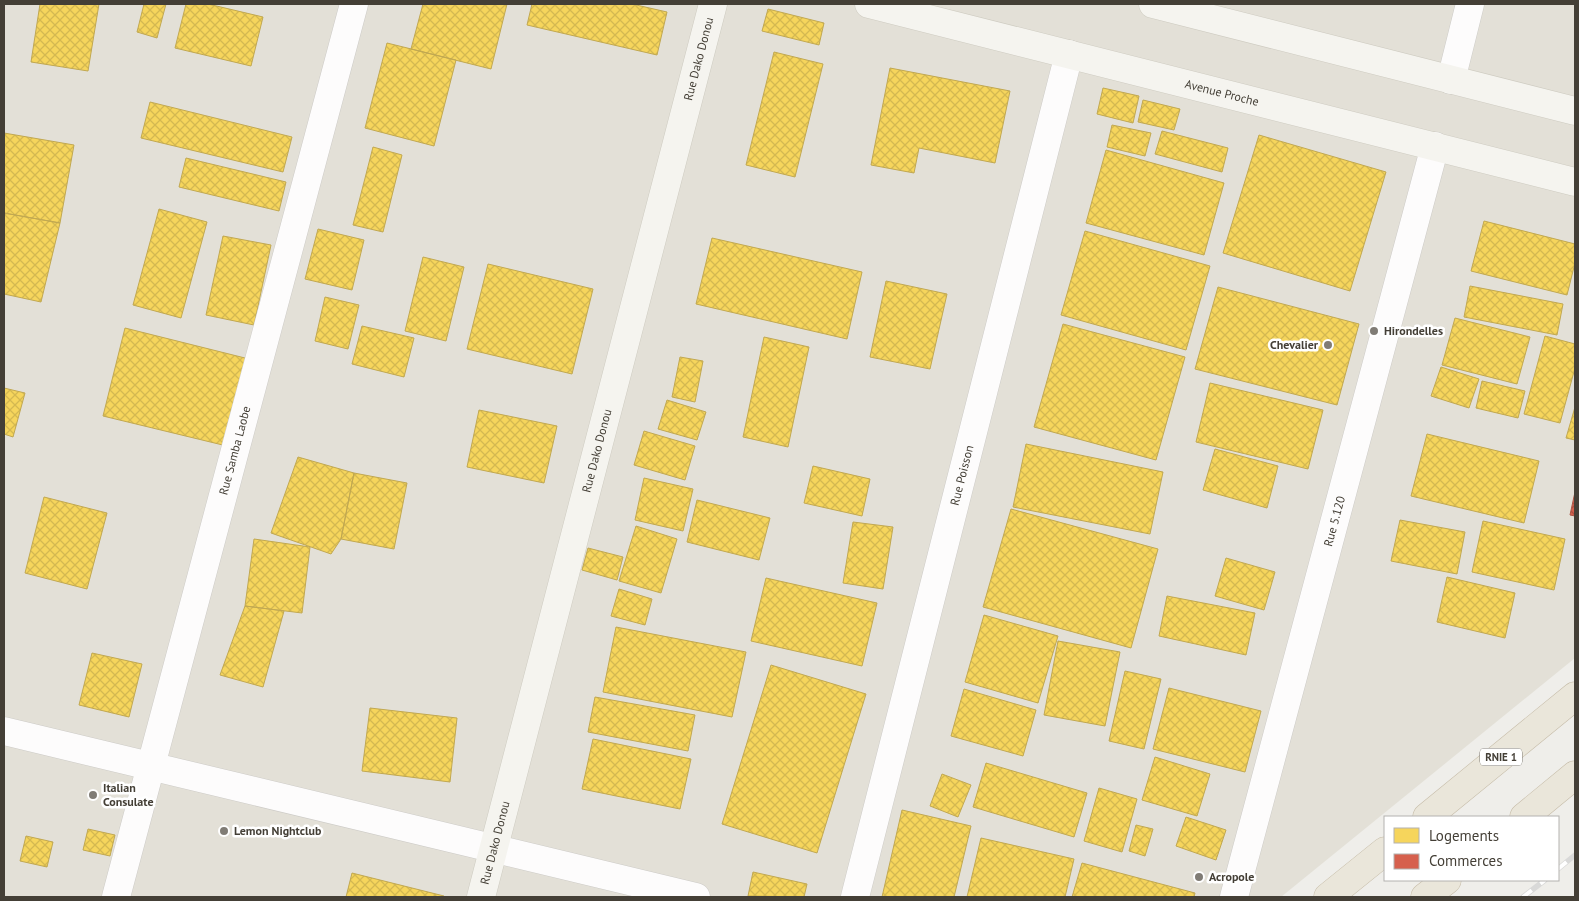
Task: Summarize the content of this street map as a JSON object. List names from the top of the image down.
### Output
{
  "streets": {
    "highway": ["RNIE 1"],
    "street": [
      "Rue Dako Donou",
      "Avenue Proche",
      "Rue Samba Laobe",
      "Rue Poisson",
      "Rue 5.120"
    ]
  },
  "crossings": [
    ["Avenue Proche", "Rue Poisson"],
    ["Avenue Proche", "Rue 5.120"]
  ],
  "places": [
    "Hirondelles",
    "Chevalier",
    "Italian Consulate",
    "Lemon Nightclub",
    "Acropole"
  ],
  "legend": ["Logements", "Commerces"]
}
